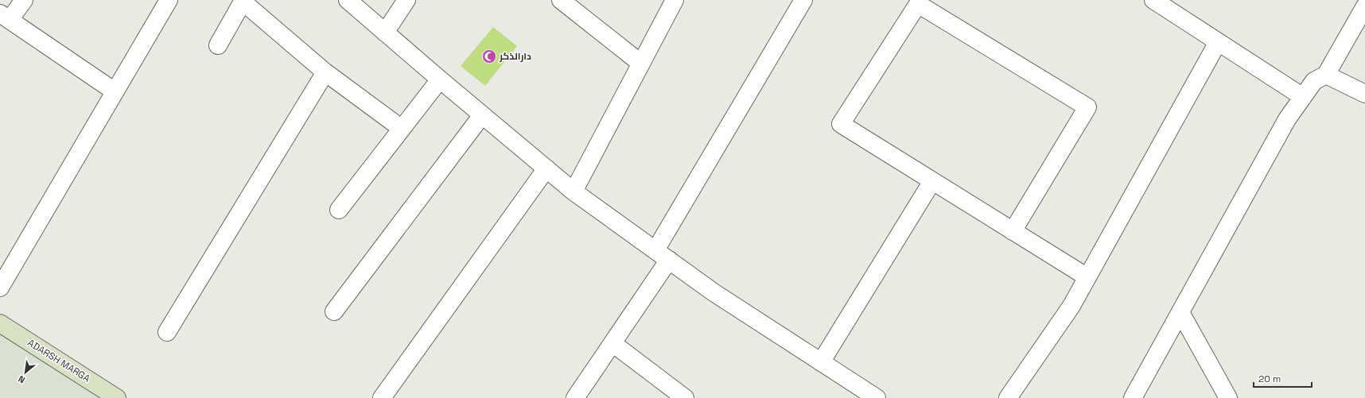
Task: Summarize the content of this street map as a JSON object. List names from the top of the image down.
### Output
{
  "streets": {
    "main road": ["ADARSH MARGA"]
  },
  "places": {
    "mosque": ["دارالذکر"]
  },
  "scale_bar": "20 m",
  "north": "bottom left"
}
